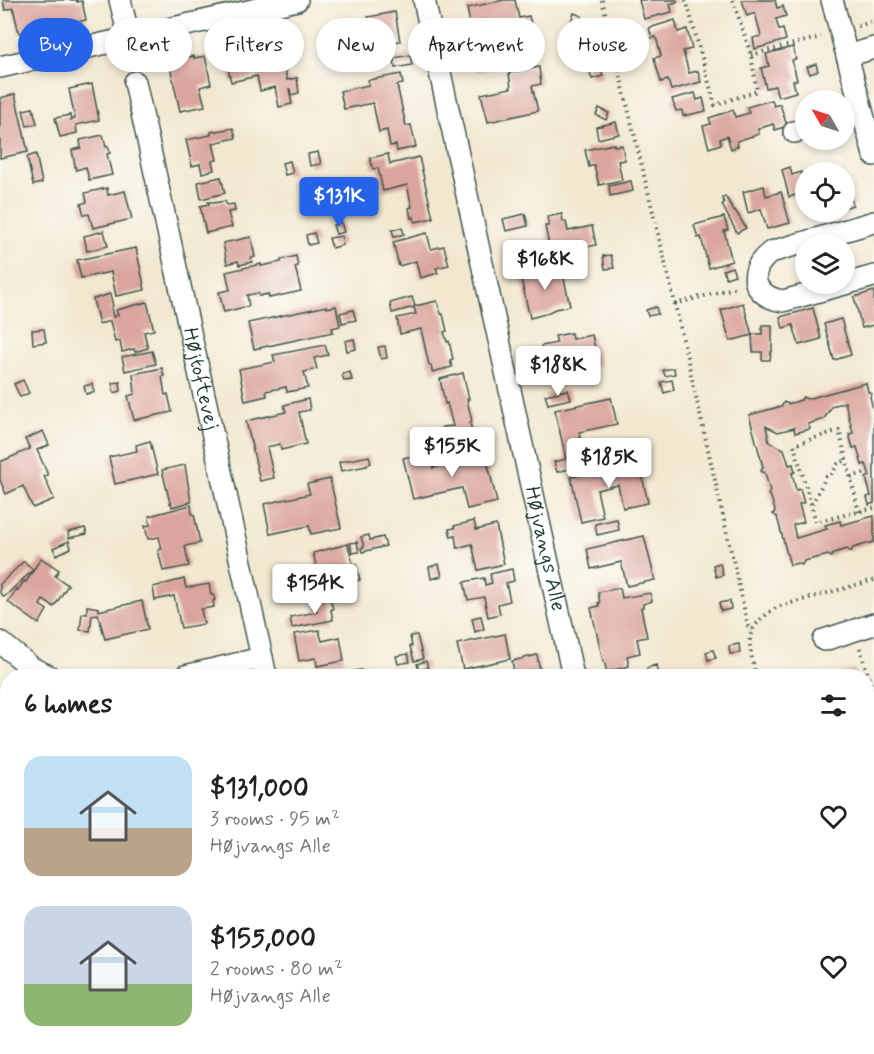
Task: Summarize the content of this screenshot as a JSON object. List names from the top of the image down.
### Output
{
  "streets": {
    "street": ["Højtoftevej", "Højvangs Alle"]
  },
  "north": "top left",
  "page": {
    "chip": [
      "Buy",
      "Rent",
      "Filters",
      "New",
      "Apartment",
      "House"
    ],
    "price": [
      "$131K",
      "$168K",
      "$188K",
      "$155K",
      "$185K",
      "$154K"
    ],
    "heading": "6 homes",
    "list": [
      {
        "name": "$131,000",
        "note": "3 rooms · 95 m² · Højvangs Alle"
      },
      {
        "name": "$155,000",
        "note": "2 rooms · 80 m² · Højvangs Alle"
      }
    ]
  }
}
